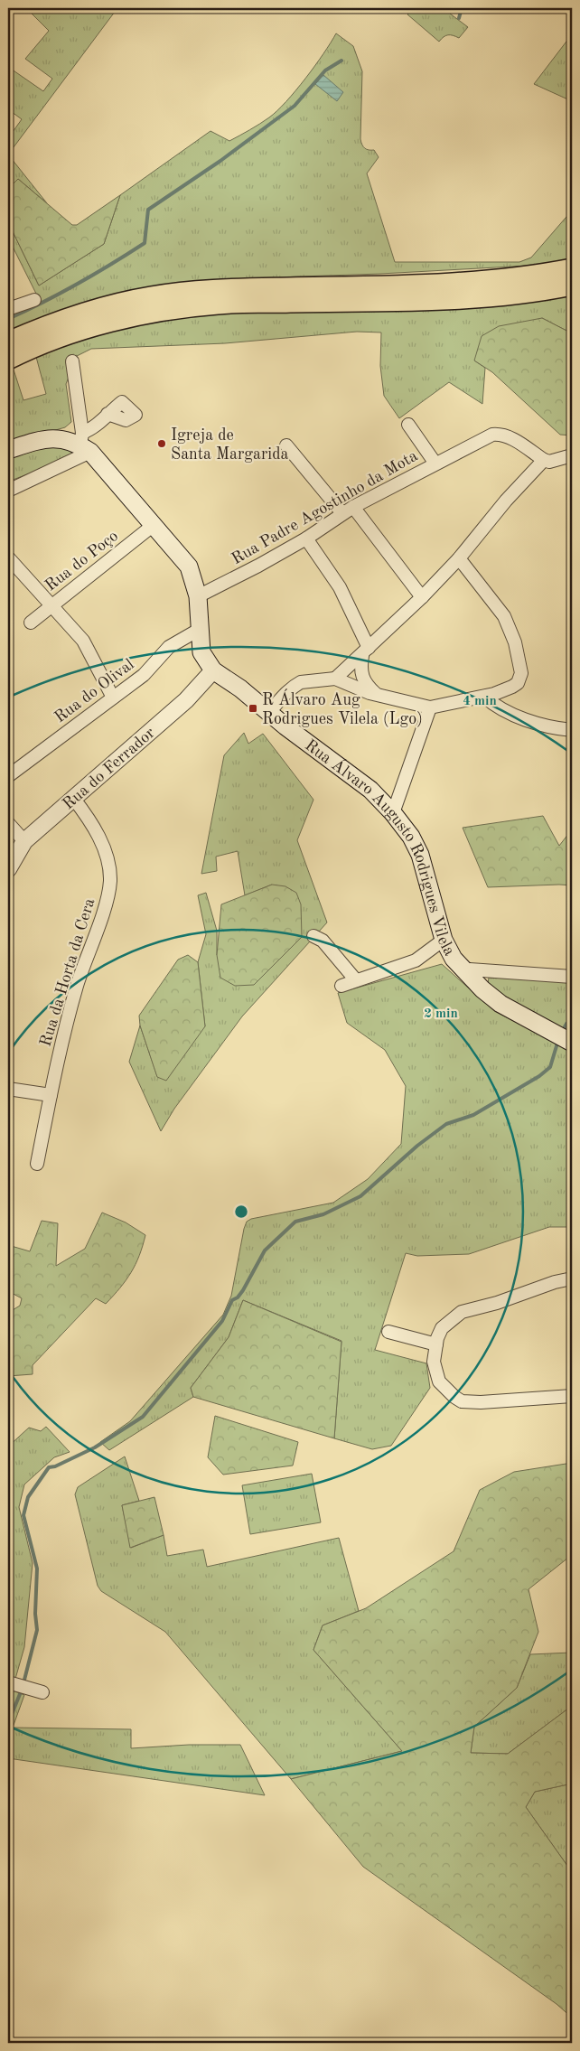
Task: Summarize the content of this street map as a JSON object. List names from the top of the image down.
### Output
{
  "streets": {
    "main road": ["Rua Álvaro Augusto Rodrigues Vilela"],
    "street": [
      "Rua Padre Agostinho da Mota",
      "Rua do Poço",
      "Rua do Olival",
      "Rua do Ferrador",
      "Rua da Horta da Cera"
    ]
  },
  "crossings": [
    ["Rua Padre Agostinho da Mota", "Rua Álvaro Augusto Rodrigues Vilela"],
    ["Rua do Poço", "Rua Álvaro Augusto Rodrigues Vilela"],
    ["Rua do Olival", "Rua Álvaro Augusto Rodrigues Vilela"],
    ["Rua do Ferrador", "Rua Álvaro Augusto Rodrigues Vilela"],
    ["Rua do Ferrador", "Rua da Horta da Cera"]
  ],
  "places": {
    "other": ["Igreja de Santa Margarida"],
    "transit": ["R Álvaro Aug Rodrigues Vilela (Lgo)"]
  },
  "rings": ["4 min", "2 min"]
}
